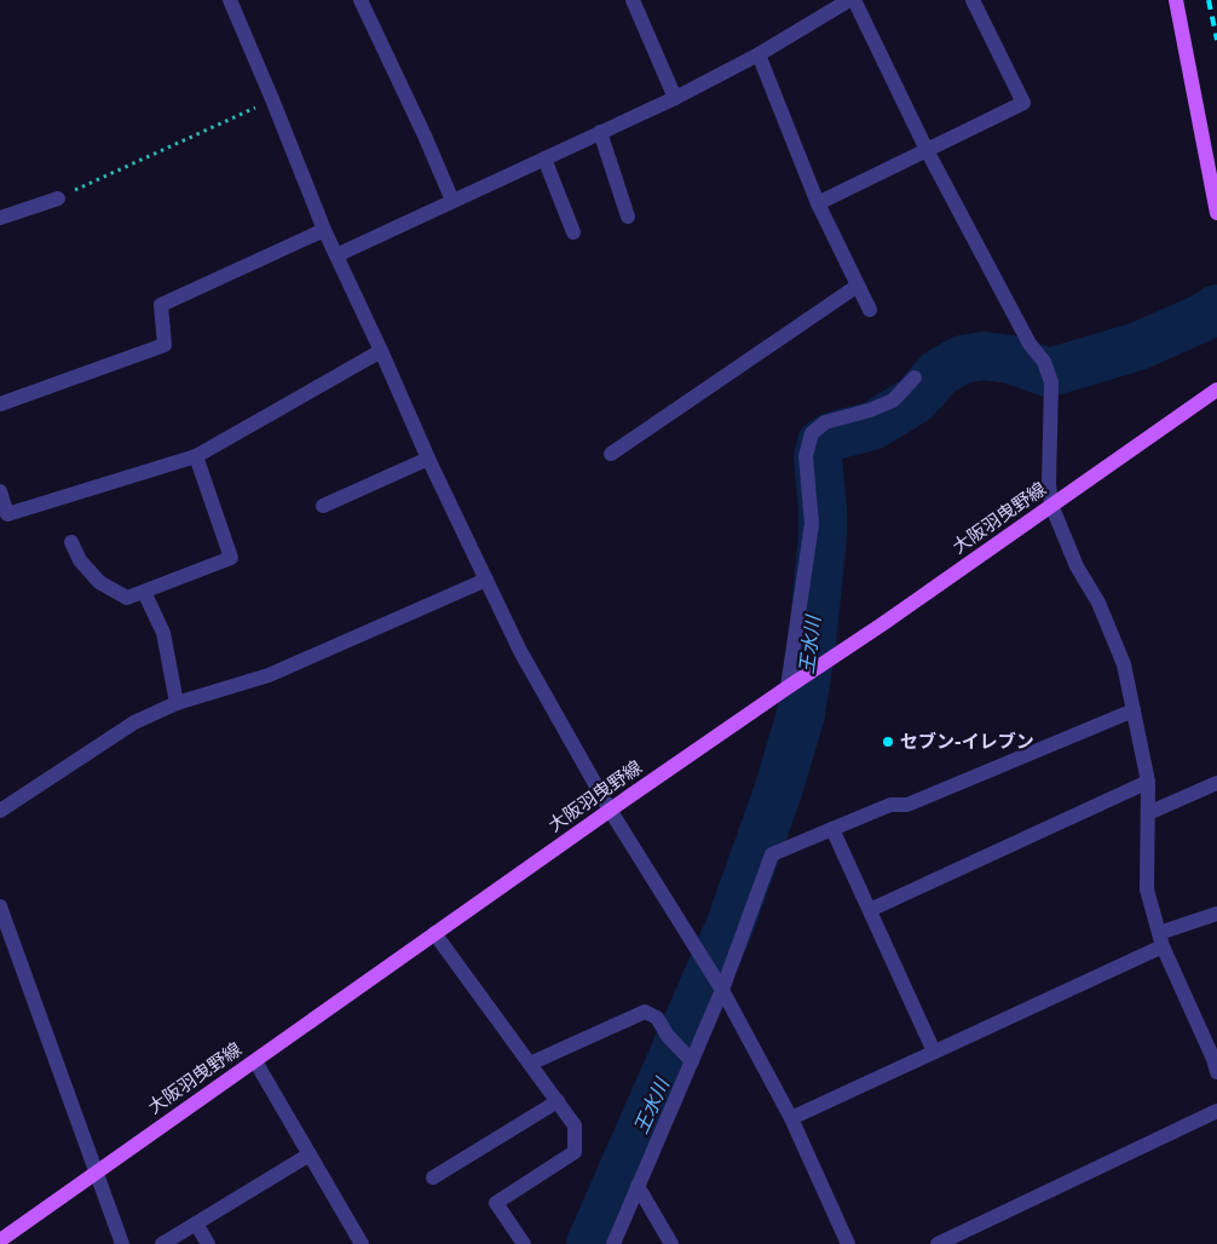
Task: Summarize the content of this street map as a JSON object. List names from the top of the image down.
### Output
{
  "streets": {
    "main road": ["大阪羽曳野線"]
  },
  "water": ["王水川"],
  "places": ["セブン-イレブン"]
}
